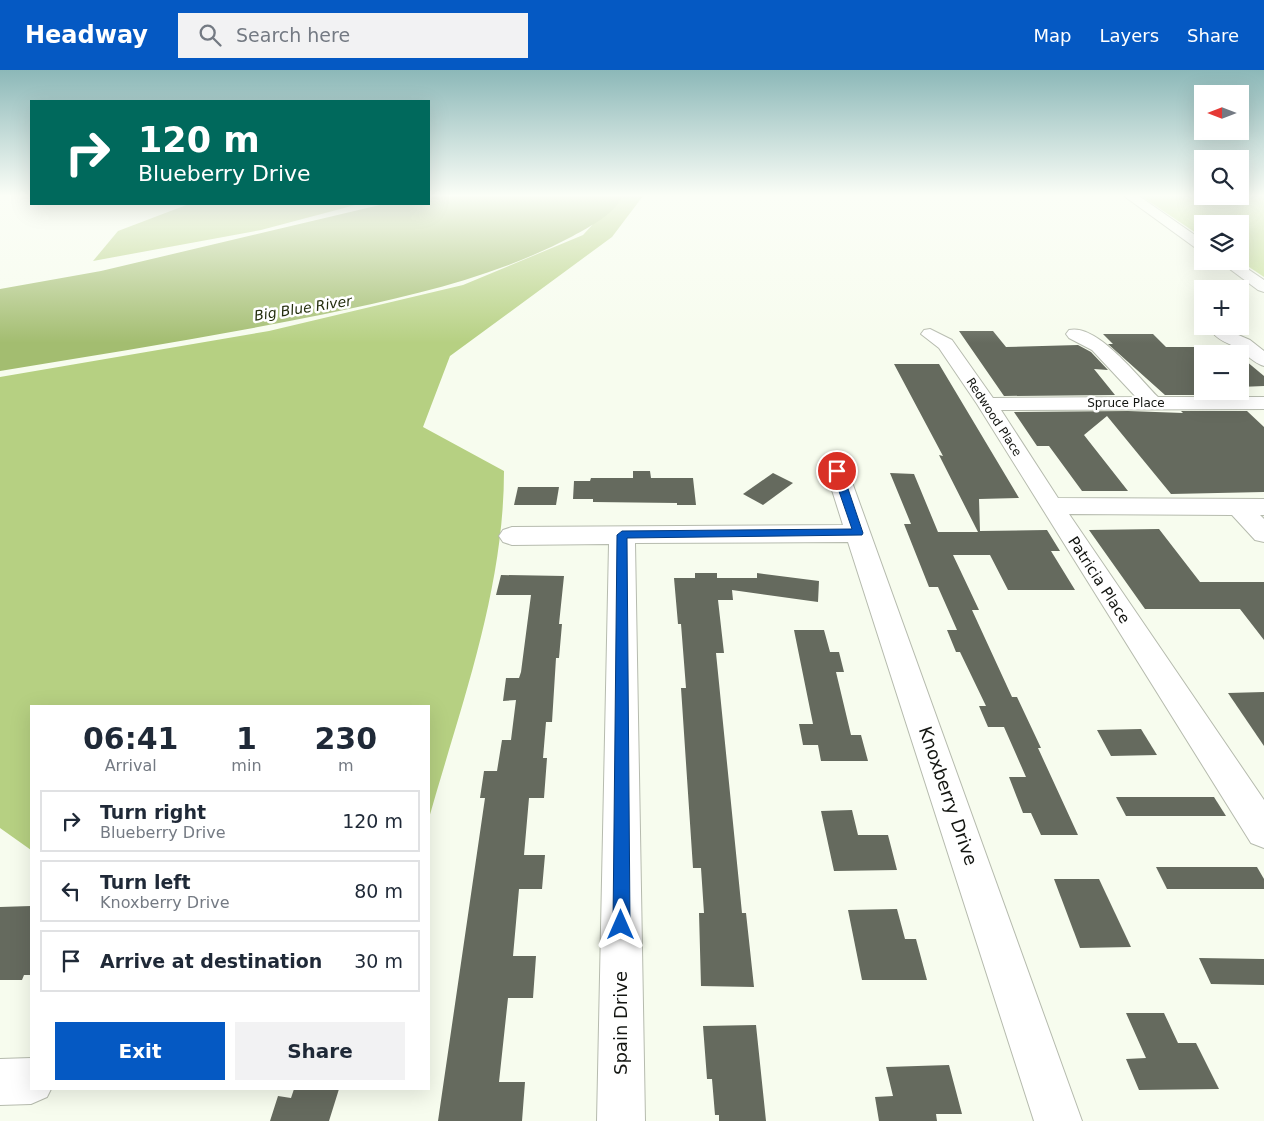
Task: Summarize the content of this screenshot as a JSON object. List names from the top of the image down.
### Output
{
  "streets": {
    "street": [
      "Spruce Place",
      "Redwood Place",
      "Patricia Place",
      "Knoxberry Drive",
      "Spain Drive"
    ]
  },
  "crossings": [
    ["Spruce Place", "Redwood Place"],
    ["Redwood Place", "Patricia Place"]
  ],
  "water": ["Big Blue River"],
  "north": "left",
  "page": {
    "header": "Headway",
    "search": "Search here",
    "nav": ["Map", "Layers", "Share"],
    "map_buttons": ["+", "−"],
    "turn": ["120 m", "Blueberry Drive"],
    "eta": [
      "06:41",
      "Arrival",
      "1",
      "min",
      "230",
      "m"
    ],
    "list": [
      {
        "name": "Turn right",
        "note": "Blueberry Drive",
        "value": "120 m"
      },
      {
        "name": "Turn left",
        "note": "Knoxberry Drive",
        "value": "80 m"
      },
      {
        "name": "Arrive at destination",
        "value": "30 m"
      }
    ],
    "buttons": ["Exit", "Share"]
  }
}
